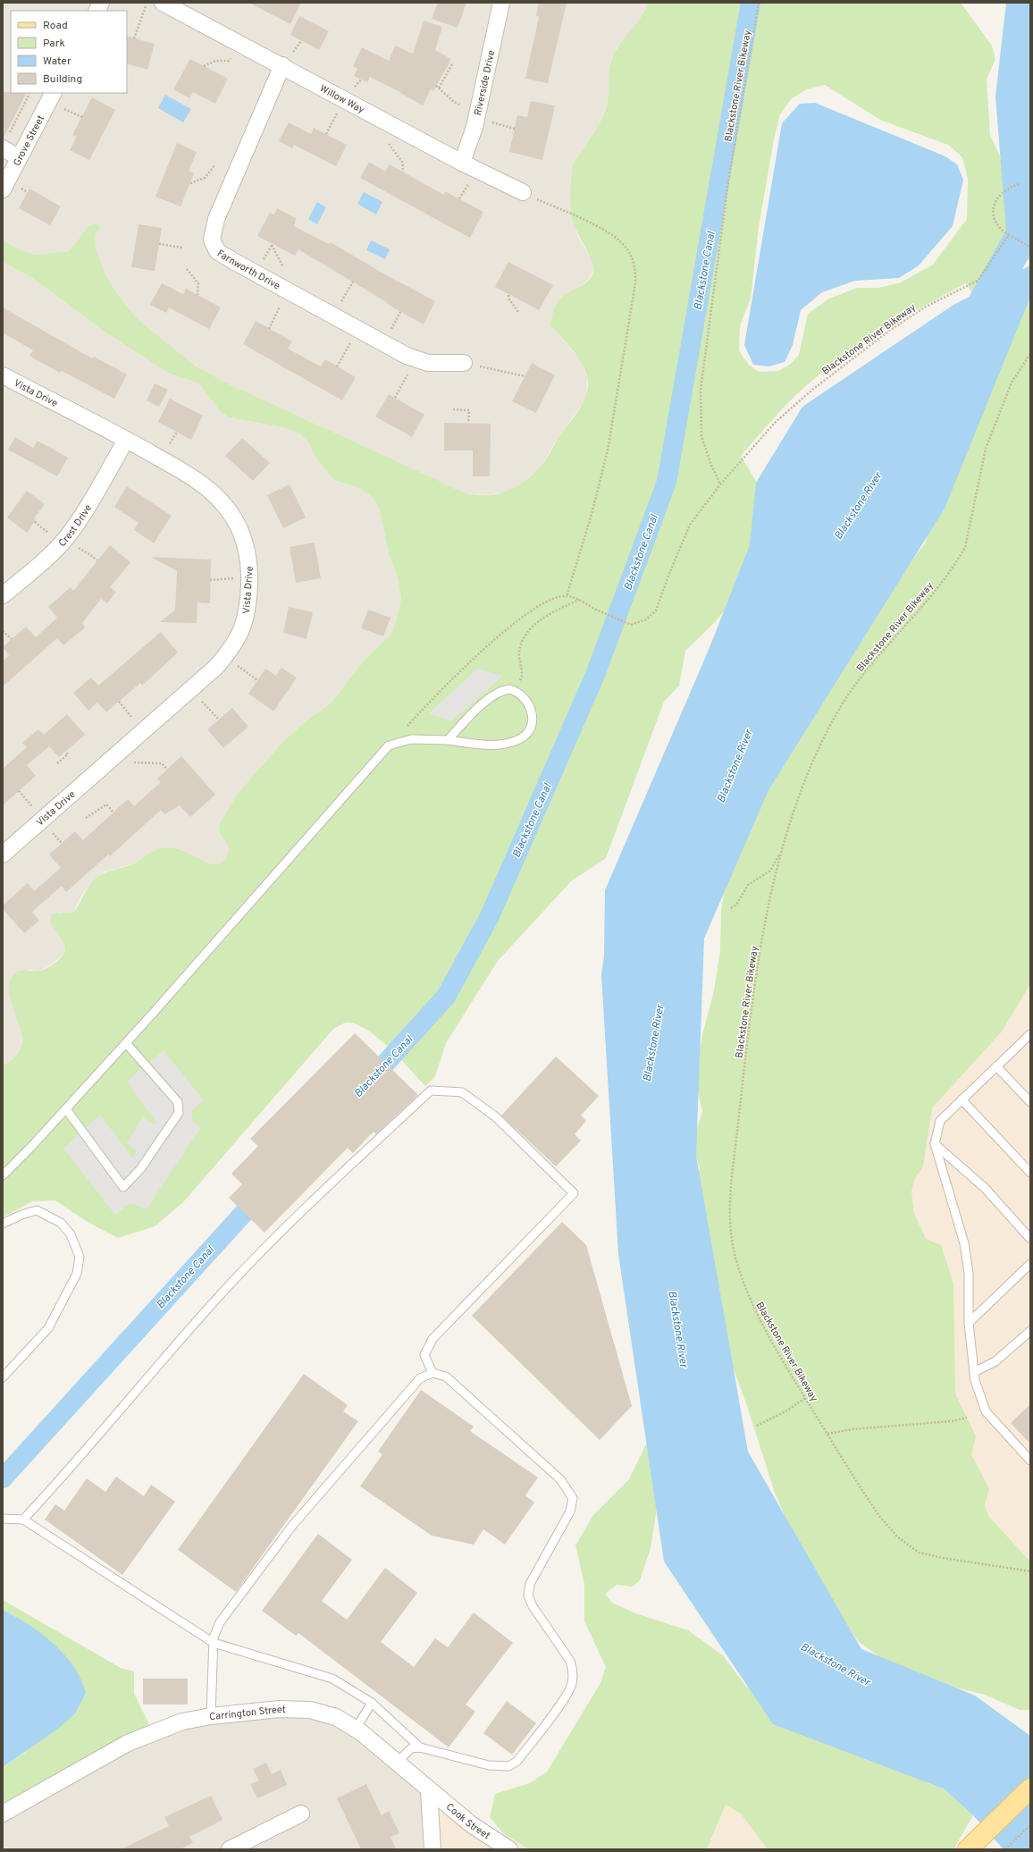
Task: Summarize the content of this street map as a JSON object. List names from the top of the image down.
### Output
{
  "streets": {
    "street": [
      "Riverside Drive",
      "Willow Way",
      "Grove Street",
      "Farnworth Drive",
      "Vista Drive",
      "Crest Drive",
      "Carrington Street",
      "Cook Street"
    ],
    "path": ["Blackstone River Bikeway"]
  },
  "crossings": [
    ["Riverside Drive", "Willow Way"],
    ["Willow Way", "Farnworth Drive"],
    ["Vista Drive", "Crest Drive"],
    ["Carrington Street", "Cook Street"]
  ],
  "water": ["Blackstone Canal", "Blackstone River"],
  "legend": [
    "Road",
    "Park",
    "Water",
    "Building"
  ]
}
